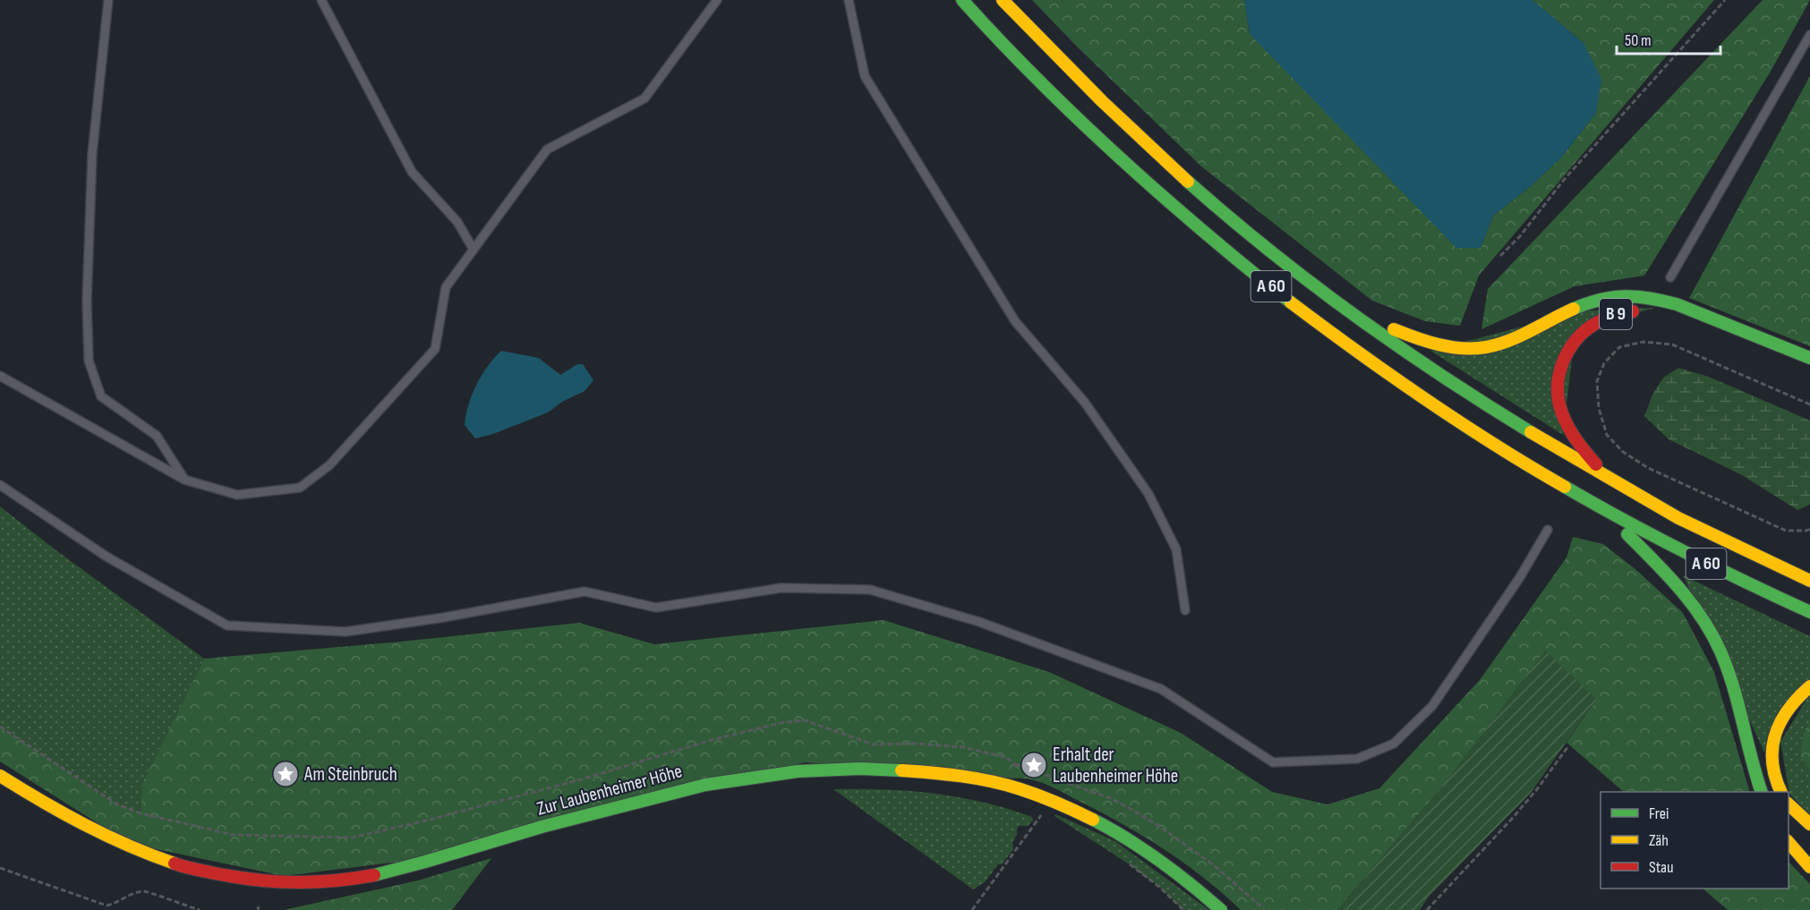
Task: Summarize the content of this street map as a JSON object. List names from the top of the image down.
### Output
{
  "streets": {
    "main road": ["A 60", "B 9", "Zur Laubenheimer Höhe"]
  },
  "crossings": [
    ["A 60", "B 9"]
  ],
  "places": {
    "place": ["Erhalt der Laubenheimer Höhe", "Am Steinbruch"]
  },
  "legend": ["Frei", "Zäh", "Stau"],
  "scale_bar": "50 m"
}
